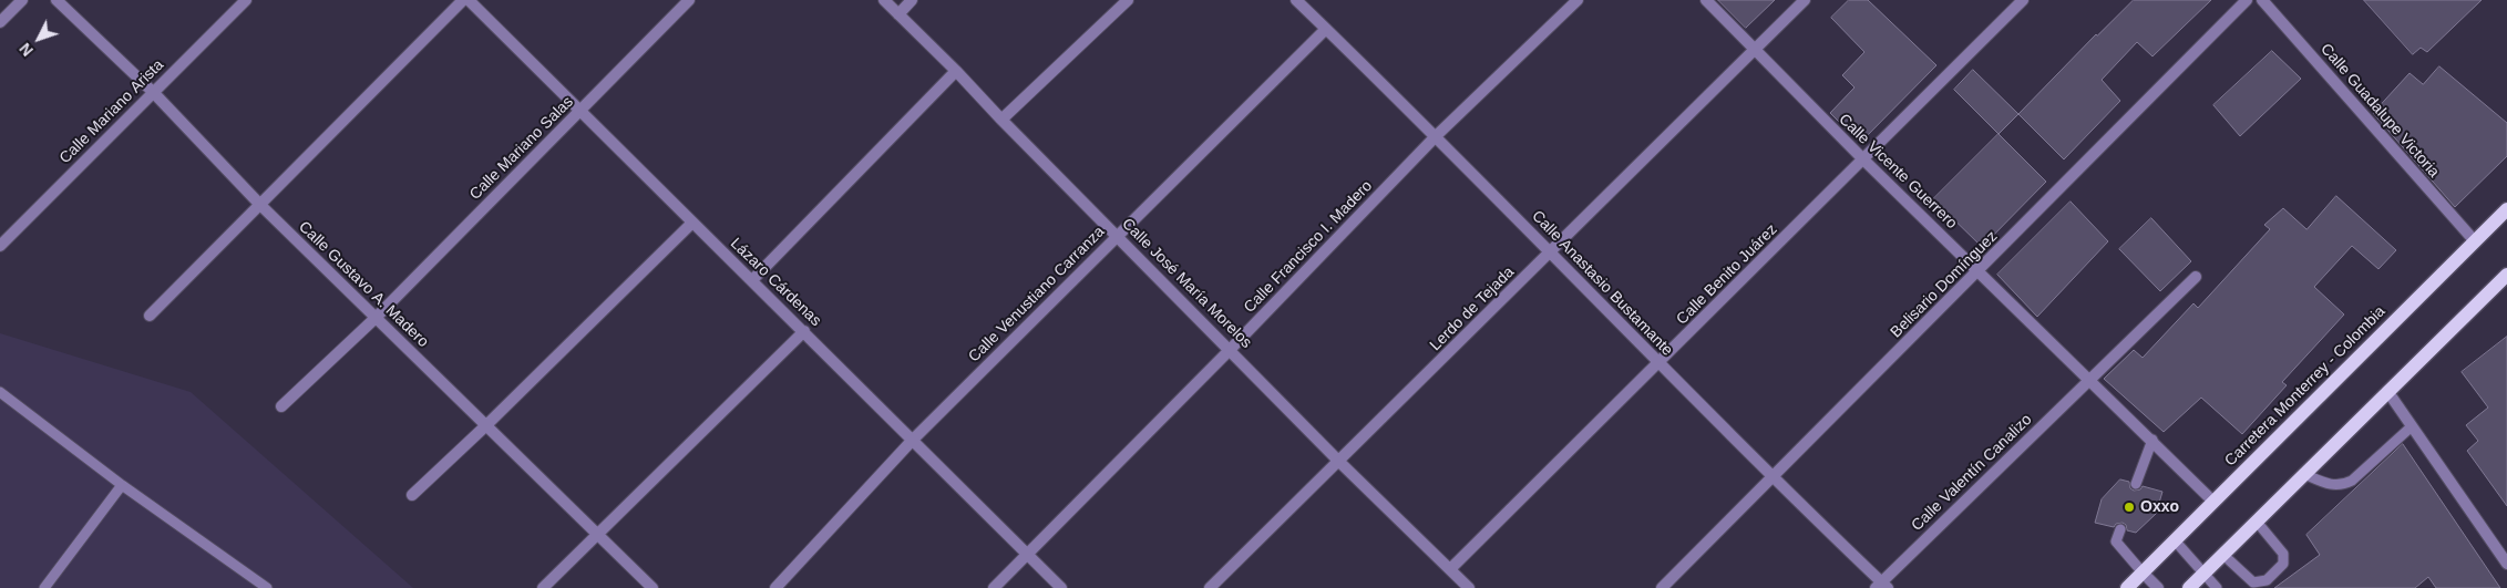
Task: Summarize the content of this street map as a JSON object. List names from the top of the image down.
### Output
{
  "streets": {
    "main road": ["Carretera Monterrey - Colombia"],
    "street": [
      "Calle Guadalupe Victoria",
      "Calle Mariano Arista",
      "Calle Mariano Salas",
      "Calle Vicente Guerrero",
      "Calle Francisco I. Madero",
      "Calle Benito Juárez",
      "Lázaro Cárdenas",
      "Calle José María Morelos",
      "Calle Anastasio Bustamante",
      "Calle Gustavo A. Madero",
      "Belisario Domínguez",
      "Calle Venustiano Carranza",
      "Lerdo de Tejada",
      "Calle Valentín Canalizo"
    ]
  },
  "crossings": [
    ["Calle Guadalupe Victoria", "Carretera Monterrey - Colombia"],
    ["Calle Mariano Arista", "Calle Gustavo A. Madero"],
    ["Calle Mariano Salas", "Lázaro Cárdenas"],
    ["Calle Mariano Salas", "Calle Gustavo A. Madero"],
    ["Calle Vicente Guerrero", "Calle Benito Juárez"],
    ["Calle Vicente Guerrero", "Belisario Domínguez"],
    ["Calle Vicente Guerrero", "Lerdo de Tejada"],
    ["Calle Vicente Guerrero", "Carretera Monterrey - Colombia"],
    ["Calle Vicente Guerrero", "Calle Valentín Canalizo"],
    ["Calle Francisco I. Madero", "Lázaro Cárdenas"],
    ["Calle Francisco I. Madero", "Calle José María Morelos"],
    ["Calle Francisco I. Madero", "Calle Anastasio Bustamante"],
    ["Calle Benito Juárez", "Calle José María Morelos"],
    ["Calle Benito Juárez", "Calle Anastasio Bustamante"],
    ["Lázaro Cárdenas", "Calle Venustiano Carranza"],
    ["Calle José María Morelos", "Calle Venustiano Carranza"],
    ["Calle José María Morelos", "Lerdo de Tejada"],
    ["Calle Anastasio Bustamante", "Belisario Domínguez"],
    ["Calle Anastasio Bustamante", "Calle Venustiano Carranza"],
    ["Calle Anastasio Bustamante", "Lerdo de Tejada"],
    ["Calle Anastasio Bustamante", "Calle Valentín Canalizo"]
  ],
  "places": ["Oxxo"],
  "north": "bottom left"
}
